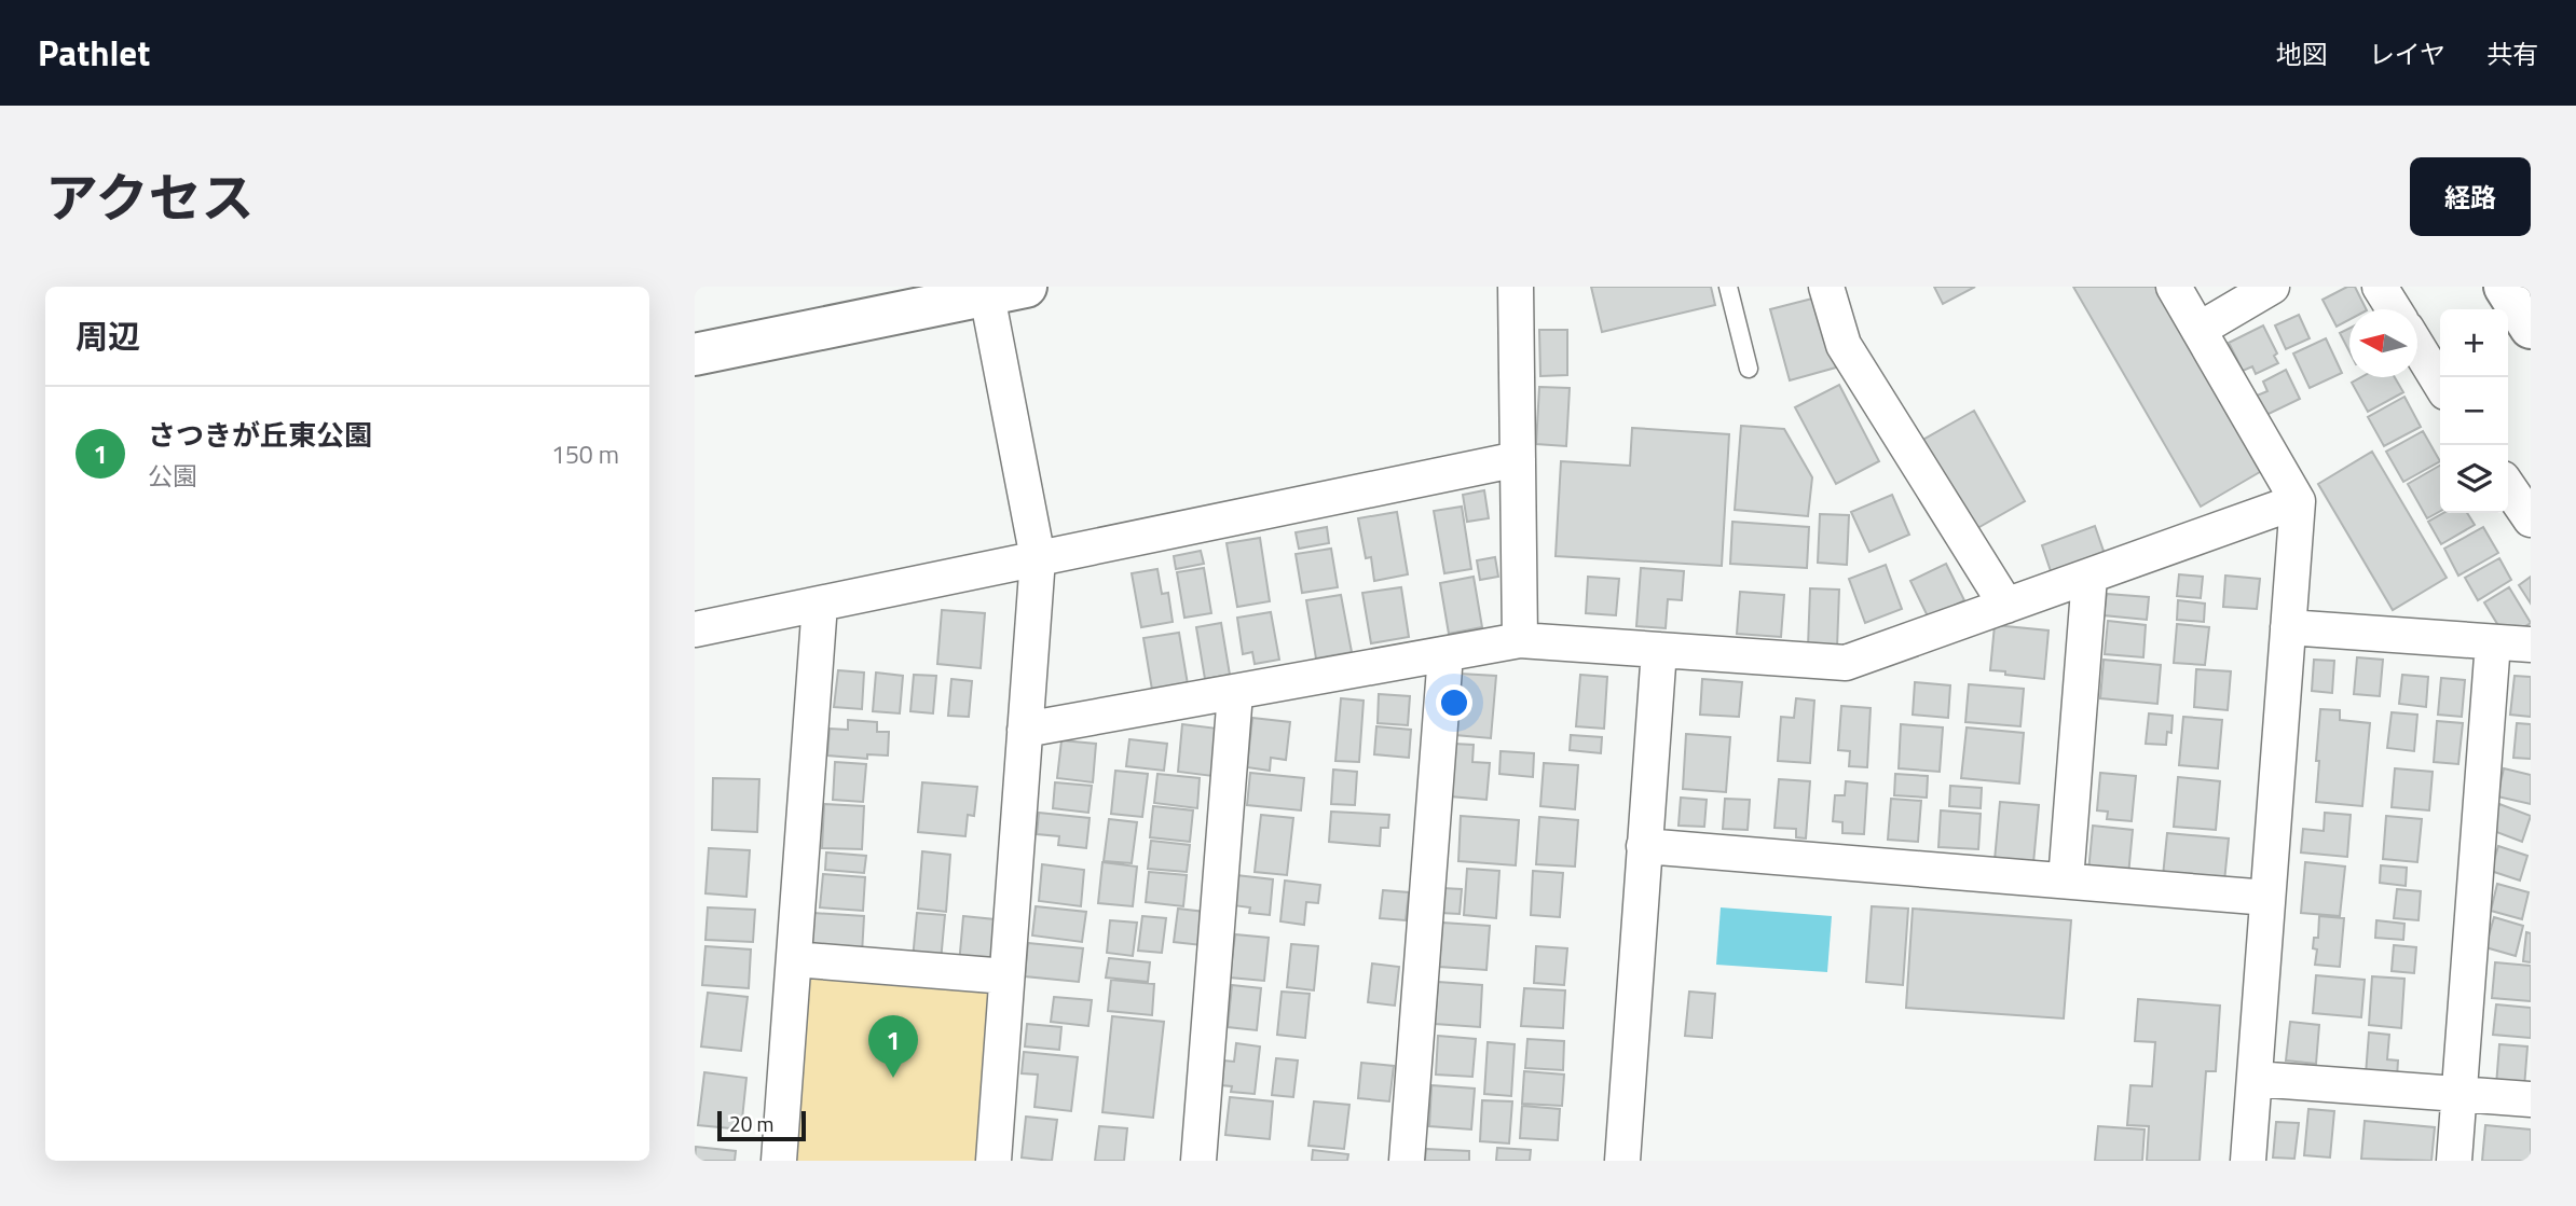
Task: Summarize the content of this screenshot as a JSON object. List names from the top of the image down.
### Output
{
  "scale_bar": "20 m",
  "north": "left",
  "page": {
    "header": "Pathlet",
    "nav": ["地図", "レイヤ", "共有"],
    "title": "アクセス",
    "buttons": "経路",
    "heading": "周辺",
    "map_buttons": ["+", "−"],
    "list": [
      {
        "mark": "1",
        "name": "さつきが丘東公園",
        "note": "公園",
        "value": "150 m"
      }
    ],
    "pins": "1",
    "scale": "20 m"
  }
}
